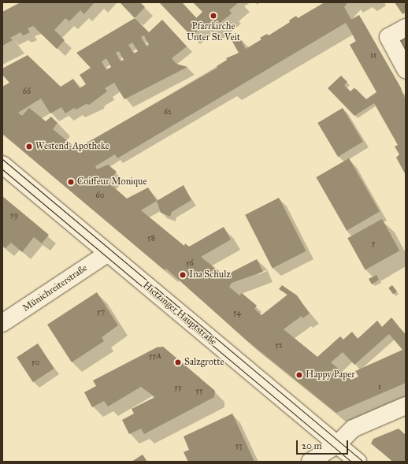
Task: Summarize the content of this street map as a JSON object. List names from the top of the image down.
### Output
{
  "streets": {
    "main road": ["Münichreiterstraße", "Hietzinger Hauptstraße"]
  },
  "crossings": [
    ["Münichreiterstraße", "Hietzinger Hauptstraße"]
  ],
  "places": [
    "Pfarrkirche Unter St. Veit",
    "Westend-Apotheke",
    "Coiffeur Monique",
    "Ina Schulz",
    "Salzgrotte",
    "Happy Paper"
  ],
  "house_numbers": [
    "11",
    "66",
    "62",
    "60",
    "59",
    "58",
    "5",
    "56",
    "57",
    "54",
    "52",
    "55A",
    "50",
    "1",
    "55",
    "55",
    "53"
  ],
  "scale_bar": "20 m"
}
